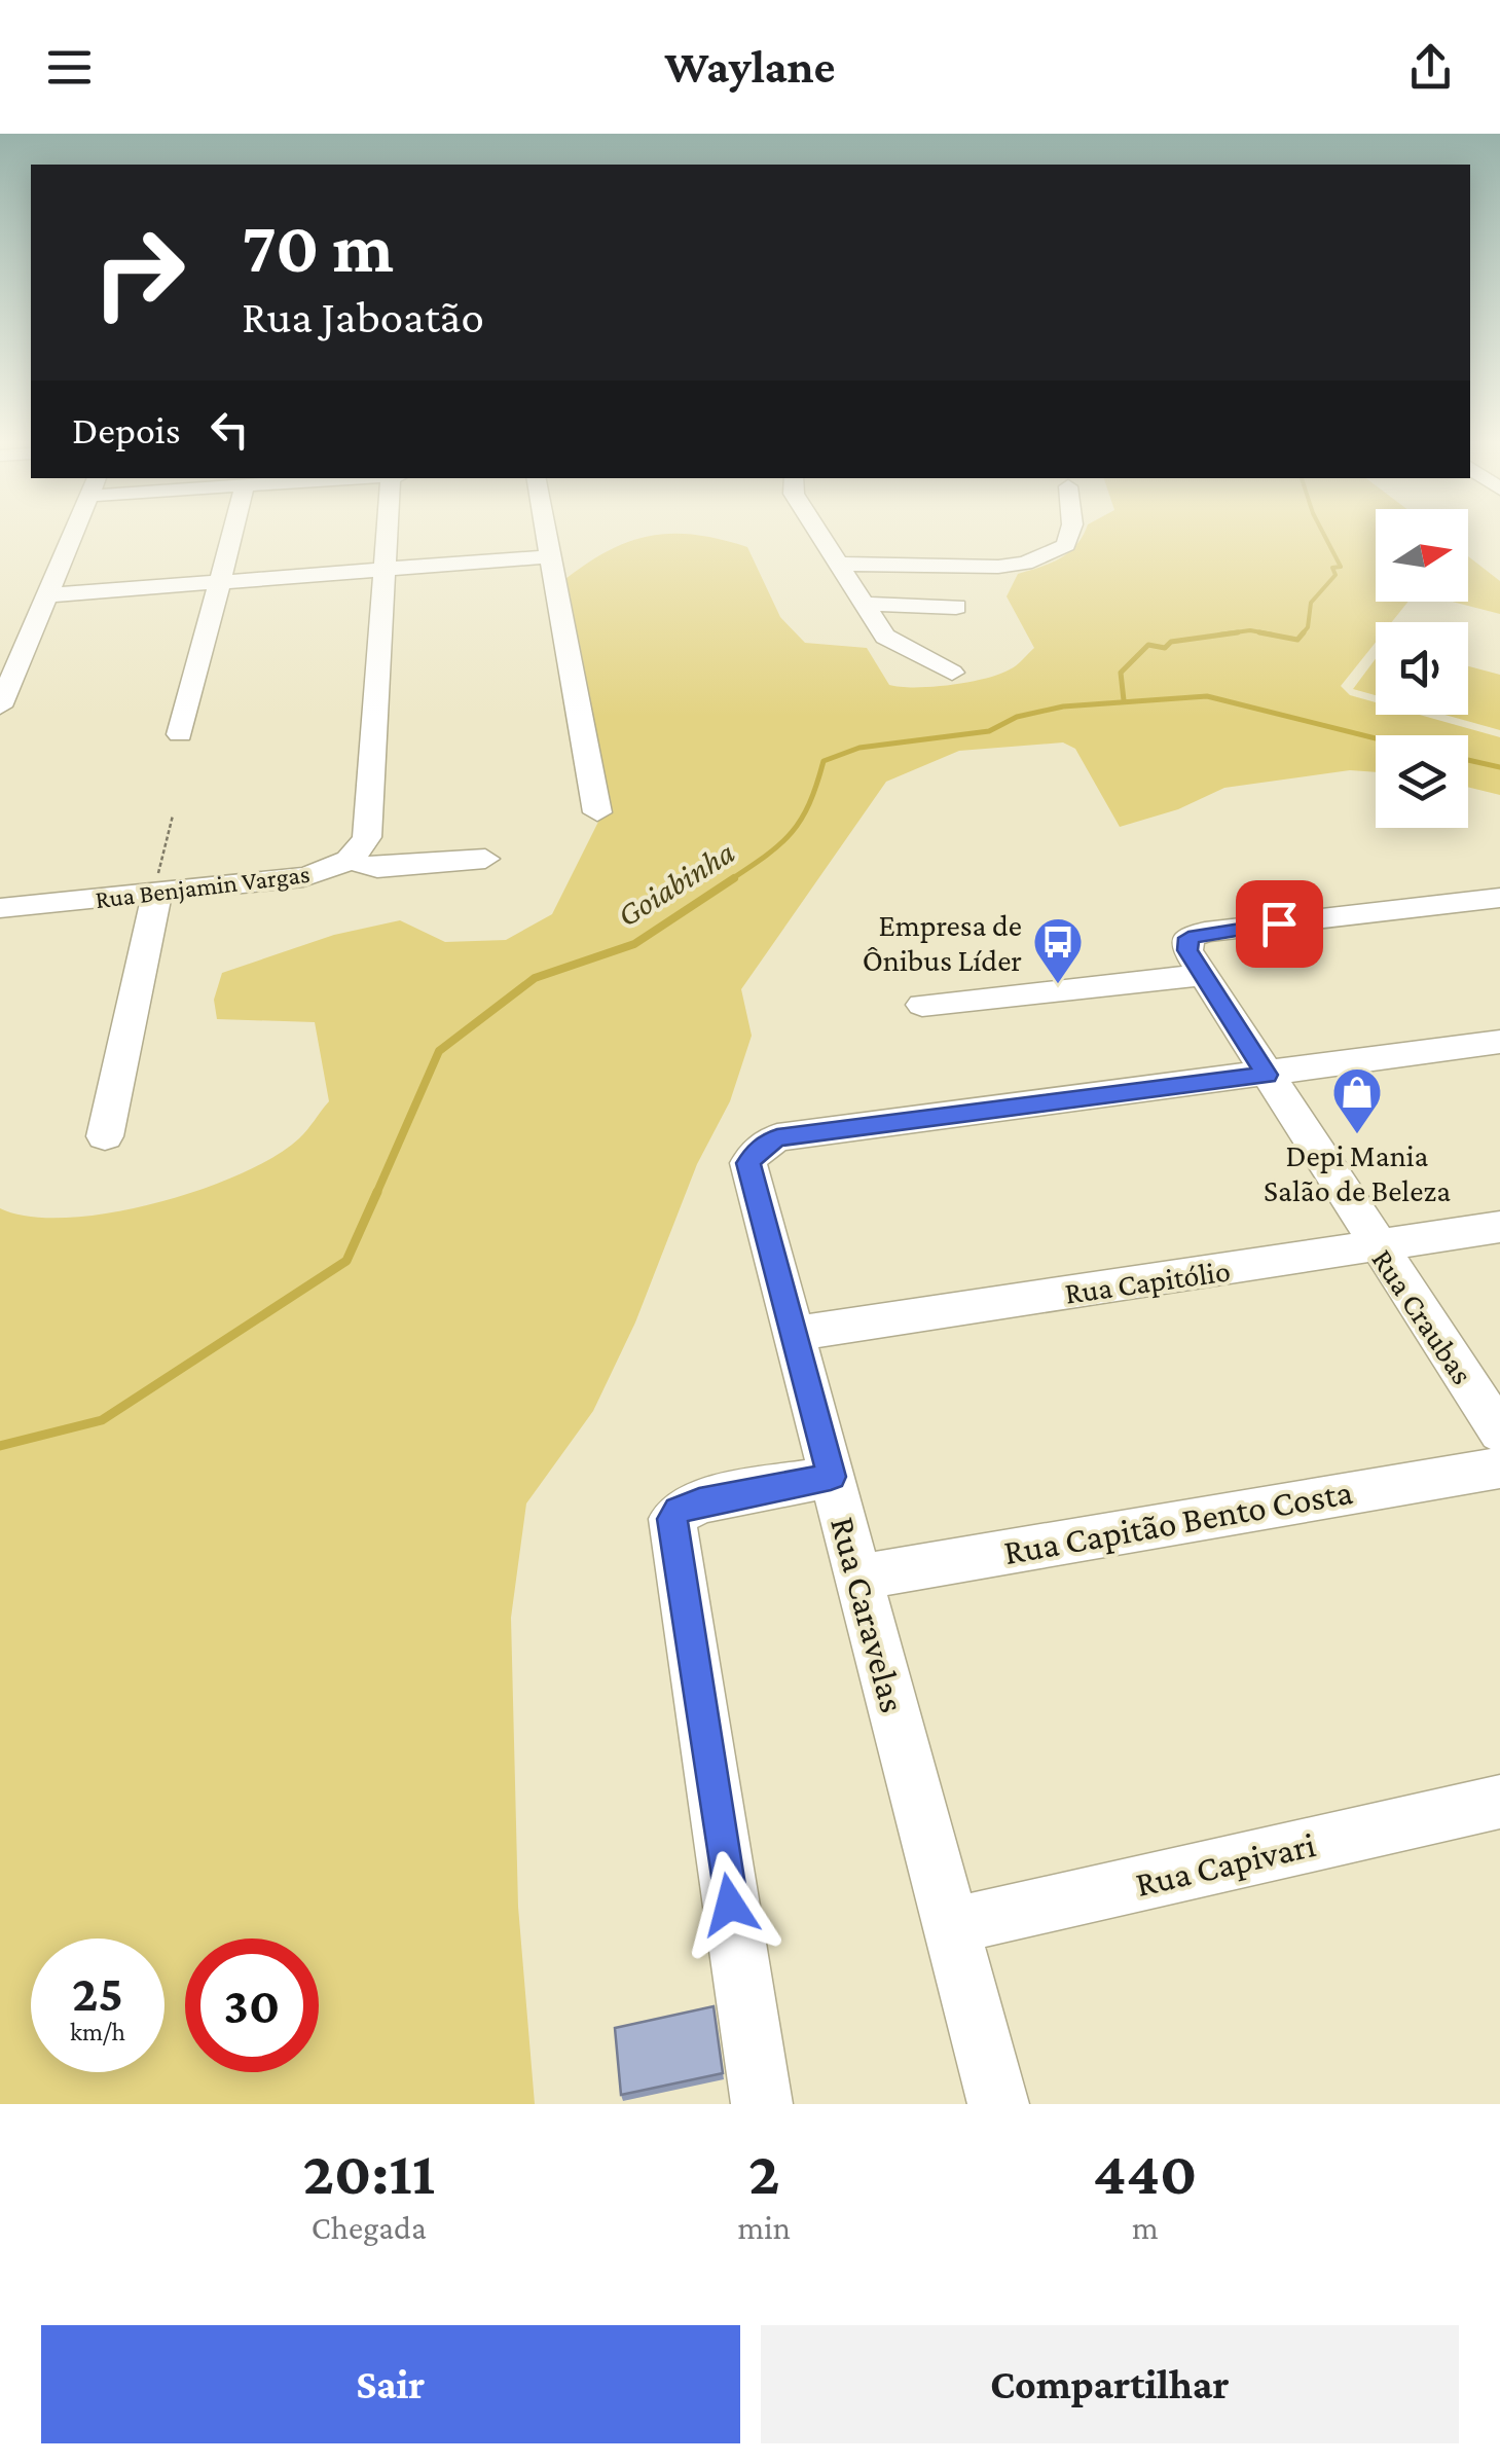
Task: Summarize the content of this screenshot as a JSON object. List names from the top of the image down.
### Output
{
  "streets": {
    "street": [
      "Rua Benjamin Vargas",
      "Rua Capitólio",
      "Rua Craubas",
      "Rua Capitão Bento Costa",
      "Rua Caravelas",
      "Rua Capivari"
    ]
  },
  "crossings": [
    ["Rua Capitólio", "Rua Craubas"],
    ["Rua Capitólio", "Rua Caravelas"],
    ["Rua Craubas", "Rua Caravelas"],
    ["Rua Capitão Bento Costa", "Rua Caravelas"],
    ["Rua Caravelas", "Rua Capivari"]
  ],
  "water": ["Goiabinha"],
  "places": {
    "bus stop": ["Empresa de Ônibus Líder"],
    "shop": ["Depi Mania Salão de Beleza"]
  },
  "north": "right",
  "page": {
    "header": "Waylane",
    "turn": ["70 m", "Rua Jaboatão"],
    "then": "Depois",
    "speed": "25 km/h",
    "limit": "30",
    "eta": [
      "20:11",
      "Chegada",
      "2",
      "min",
      "440",
      "m"
    ],
    "buttons": ["Sair", "Compartilhar"]
  }
}
